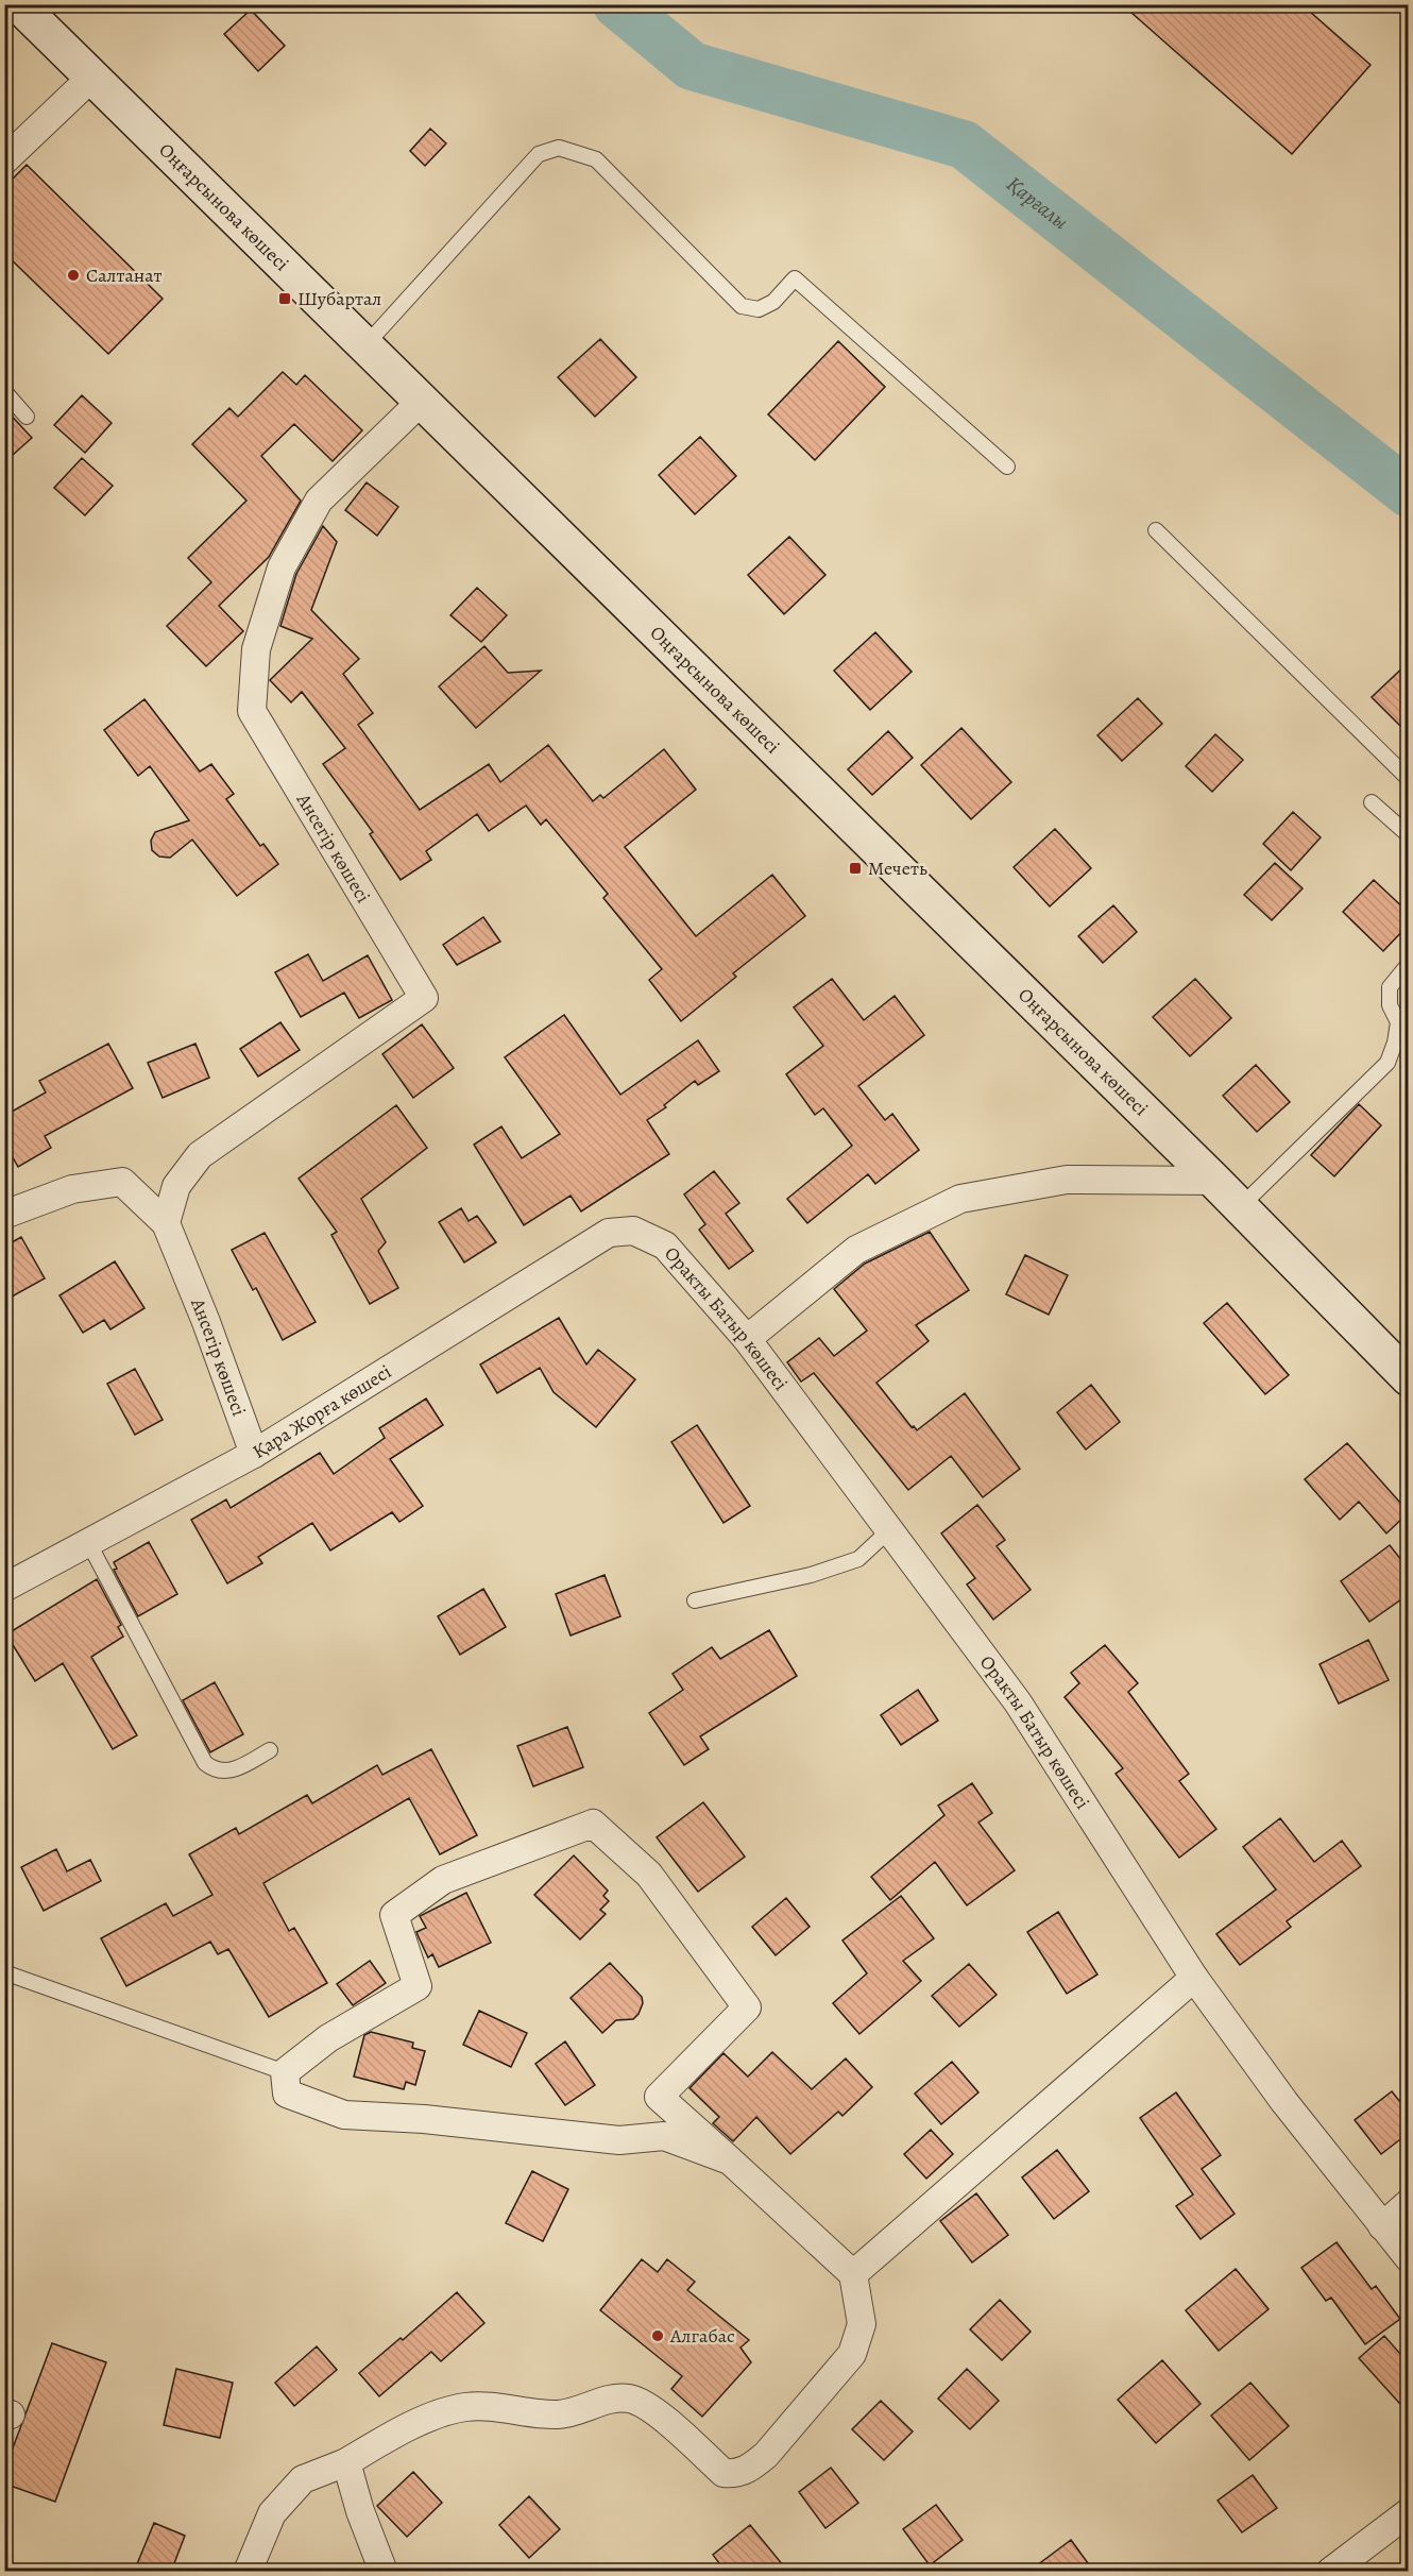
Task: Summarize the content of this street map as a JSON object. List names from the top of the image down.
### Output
{
  "streets": {
    "main road": ["Оңғарсынова көшесі"],
    "street": ["Ансегір көшесі", "Оракты Батыр көшесі", "Қара Жорға көшесі"]
  },
  "crossings": [
    ["Оңғарсынова көшесі", "Ансегір көшесі"],
    ["Ансегір көшесі", "Қара Жорға көшесі"],
    ["Оракты Батыр көшесі", "Қара Жорға көшесі"]
  ],
  "water": ["Қарғалы"],
  "places": {
    "other": ["Салтанат", "Алгабас"],
    "transit": ["Шубартал", "Мечеть"]
  }
}
